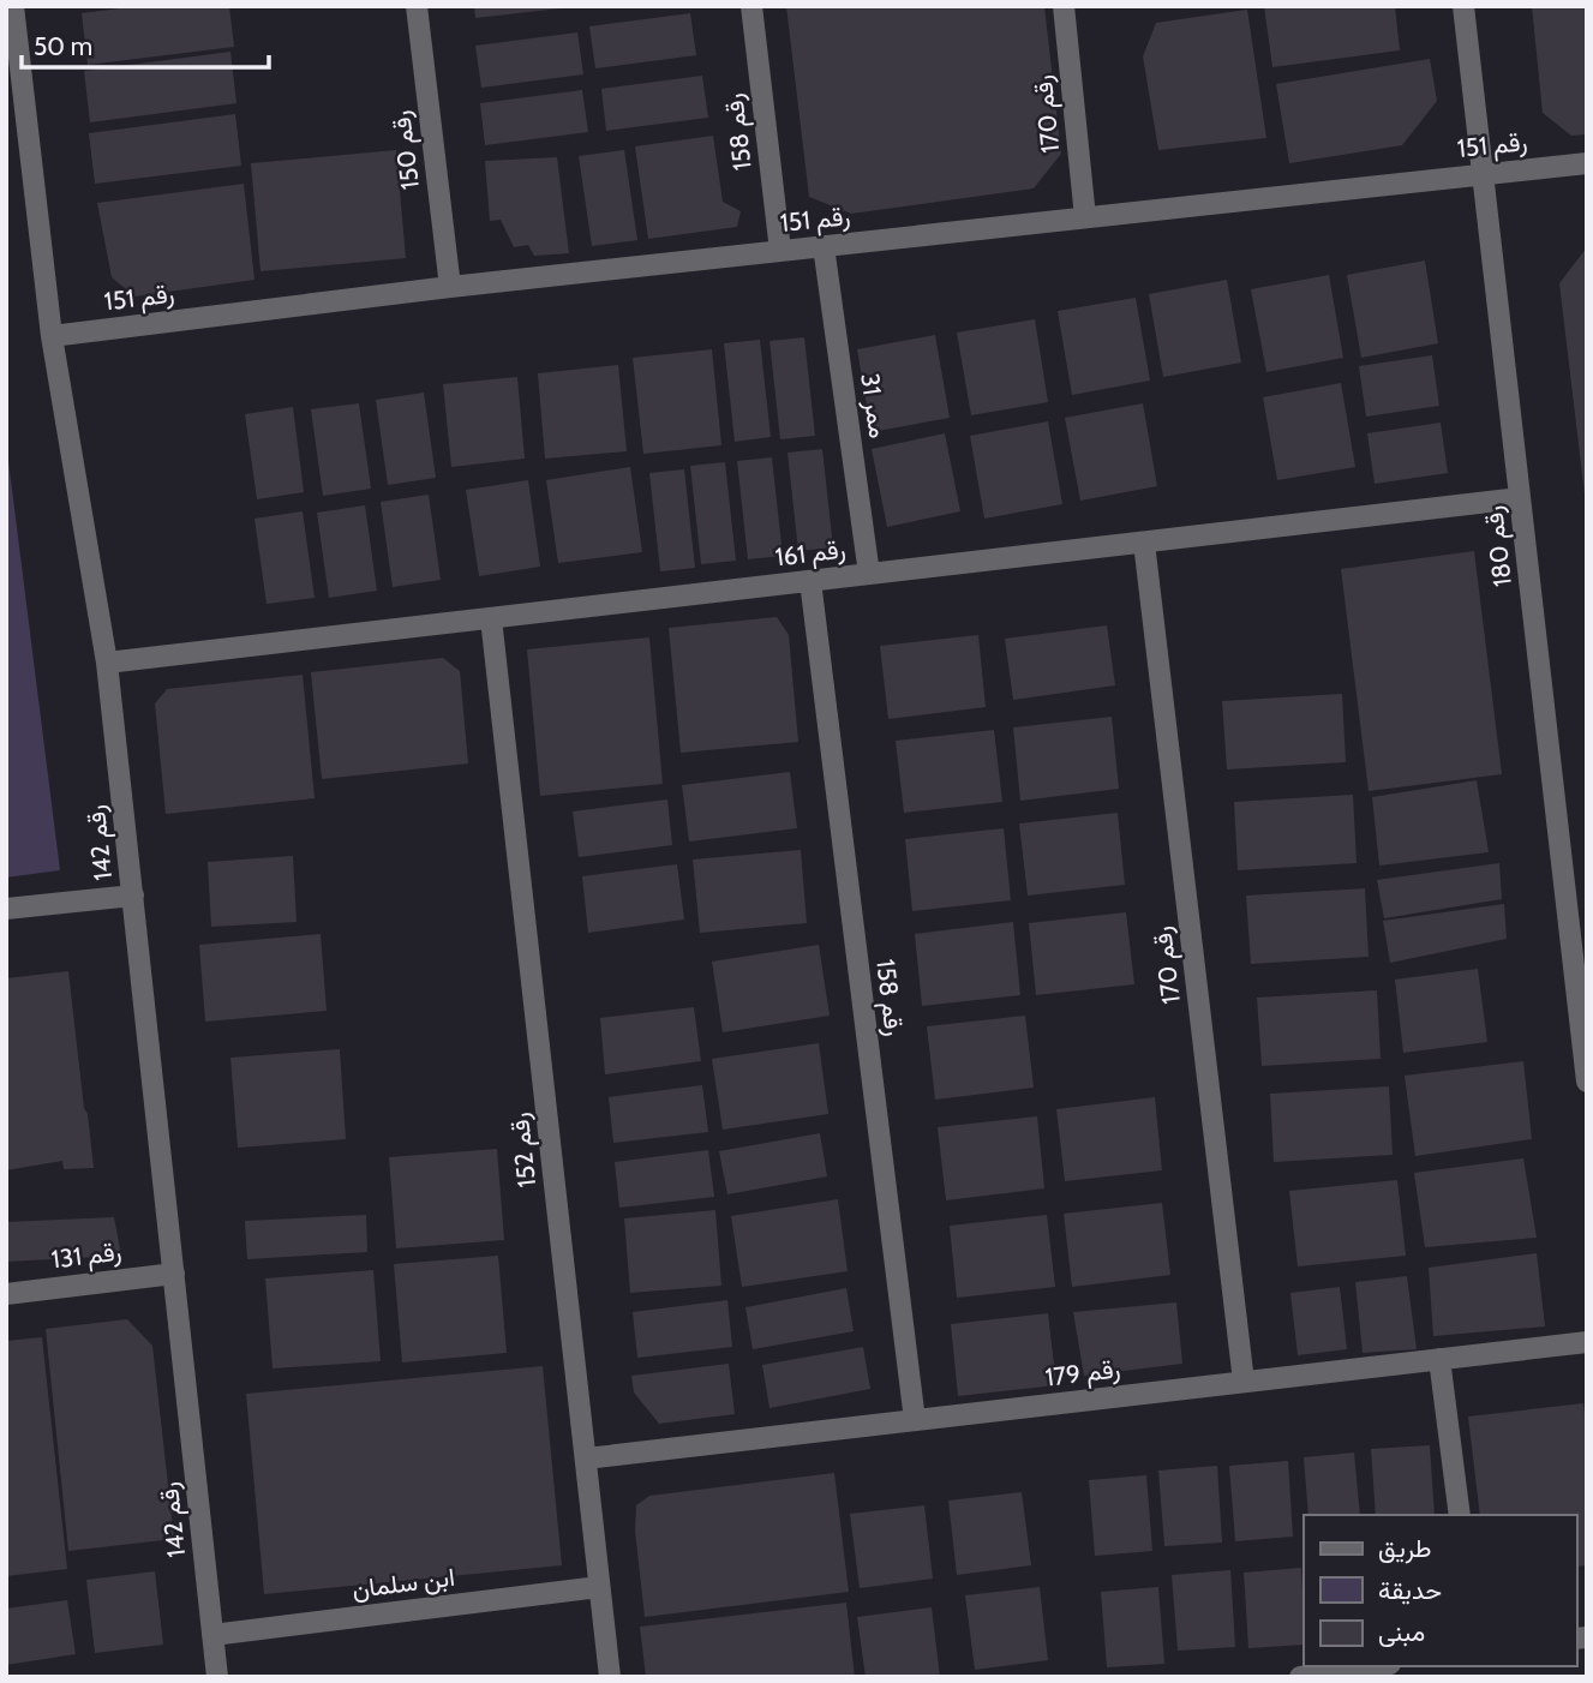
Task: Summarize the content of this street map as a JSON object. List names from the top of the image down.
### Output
{
  "streets": {
    "street": [
      "رقم 170",
      "رقم 158",
      "رقم 151",
      "رقم 150",
      "ممر 31",
      "رقم 180",
      "رقم 161",
      "رقم 142",
      "رقم 152",
      "رقم 131",
      "رقم 179",
      "ابن سلمان"
    ]
  },
  "crossings": [
    ["رقم 170", "رقم 151"],
    ["رقم 170", "رقم 161"],
    ["رقم 170", "رقم 179"],
    ["رقم 158", "رقم 151"],
    ["رقم 158", "رقم 161"],
    ["رقم 158", "رقم 179"],
    ["رقم 151", "رقم 150"],
    ["رقم 151", "ممر 31"],
    ["رقم 151", "رقم 180"],
    ["رقم 151", "رقم 142"],
    ["ممر 31", "رقم 161"],
    ["رقم 180", "رقم 161"],
    ["رقم 161", "رقم 142"],
    ["رقم 161", "رقم 152"],
    ["رقم 142", "رقم 131"],
    ["رقم 142", "ابن سلمان"],
    ["رقم 152", "رقم 179"],
    ["رقم 152", "ابن سلمان"]
  ],
  "legend": ["طريق", "حديقة", "مبنى"],
  "scale_bar": "50 m"
}
